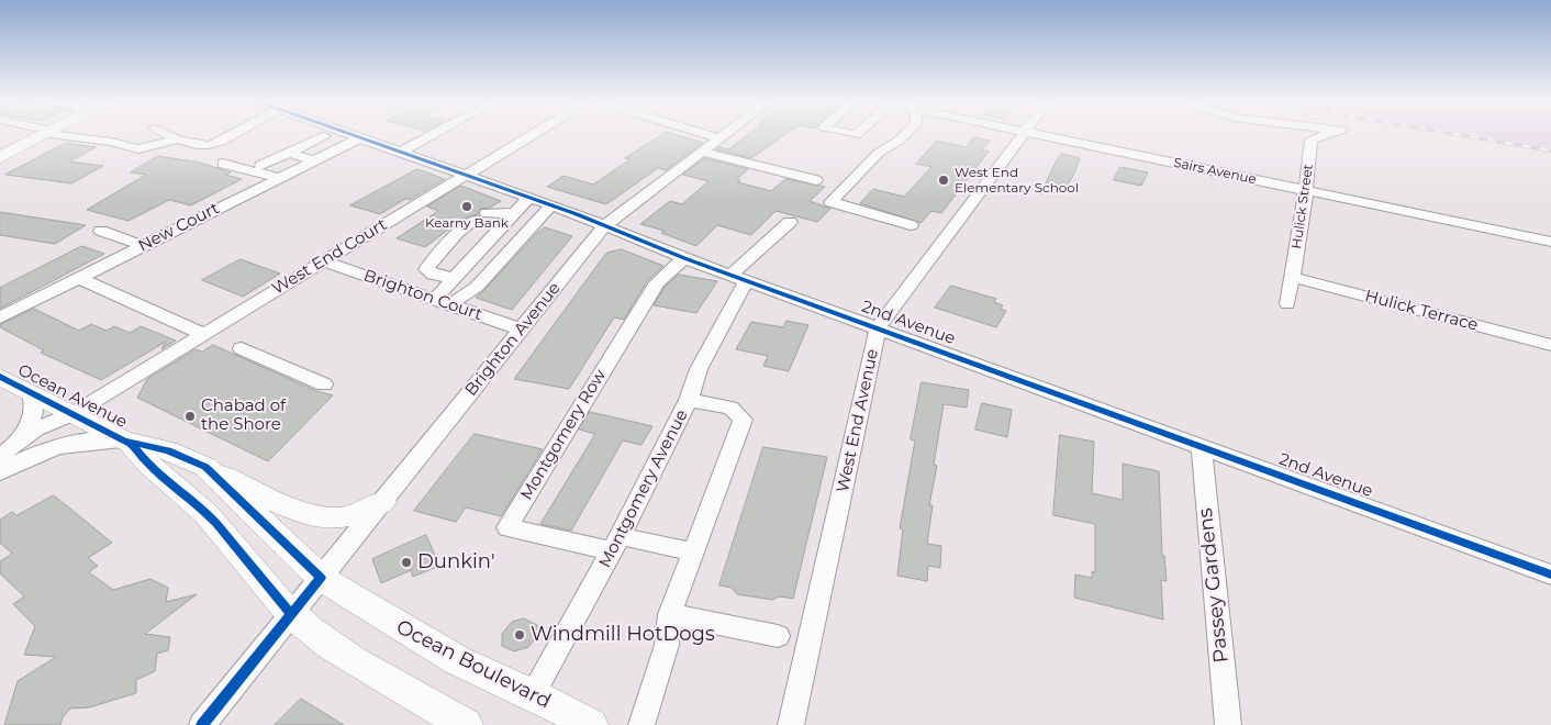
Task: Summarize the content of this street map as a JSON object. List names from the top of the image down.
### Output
{
  "streets": {
    "main road": ["Ocean Avenue", "Ocean Boulevard"],
    "street": [
      "Sairs Avenue",
      "Hulick Street",
      "New Court",
      "West End Court",
      "Brighton Court",
      "Hulick Terrace",
      "2nd Avenue",
      "Brighton Avenue",
      "West End Avenue",
      "Montgomery Row",
      "Montgomery Avenue",
      "Passey Gardens"
    ]
  },
  "crossings": [
    ["Sairs Avenue", "Hulick Street"],
    ["Hulick Street", "Hulick Terrace"],
    ["New Court", "2nd Avenue"],
    ["West End Court", "Brighton Court"],
    ["West End Court", "2nd Avenue"],
    ["West End Court", "Ocean Avenue"],
    ["Brighton Court", "Brighton Avenue"],
    ["2nd Avenue", "Brighton Avenue"],
    ["2nd Avenue", "West End Avenue"],
    ["2nd Avenue", "Montgomery Row"],
    ["2nd Avenue", "Montgomery Avenue"],
    ["2nd Avenue", "Passey Gardens"],
    ["Brighton Avenue", "Ocean Boulevard"],
    ["Ocean Avenue", "Ocean Boulevard"],
    ["Montgomery Row", "Montgomery Avenue"],
    ["Montgomery Avenue", "Ocean Boulevard"]
  ],
  "places": [
    "West End Elementary School",
    "Kearny Bank",
    "Chabad of the Shore",
    "Dunkin'",
    "Windmill HotDogs"
  ]
}
